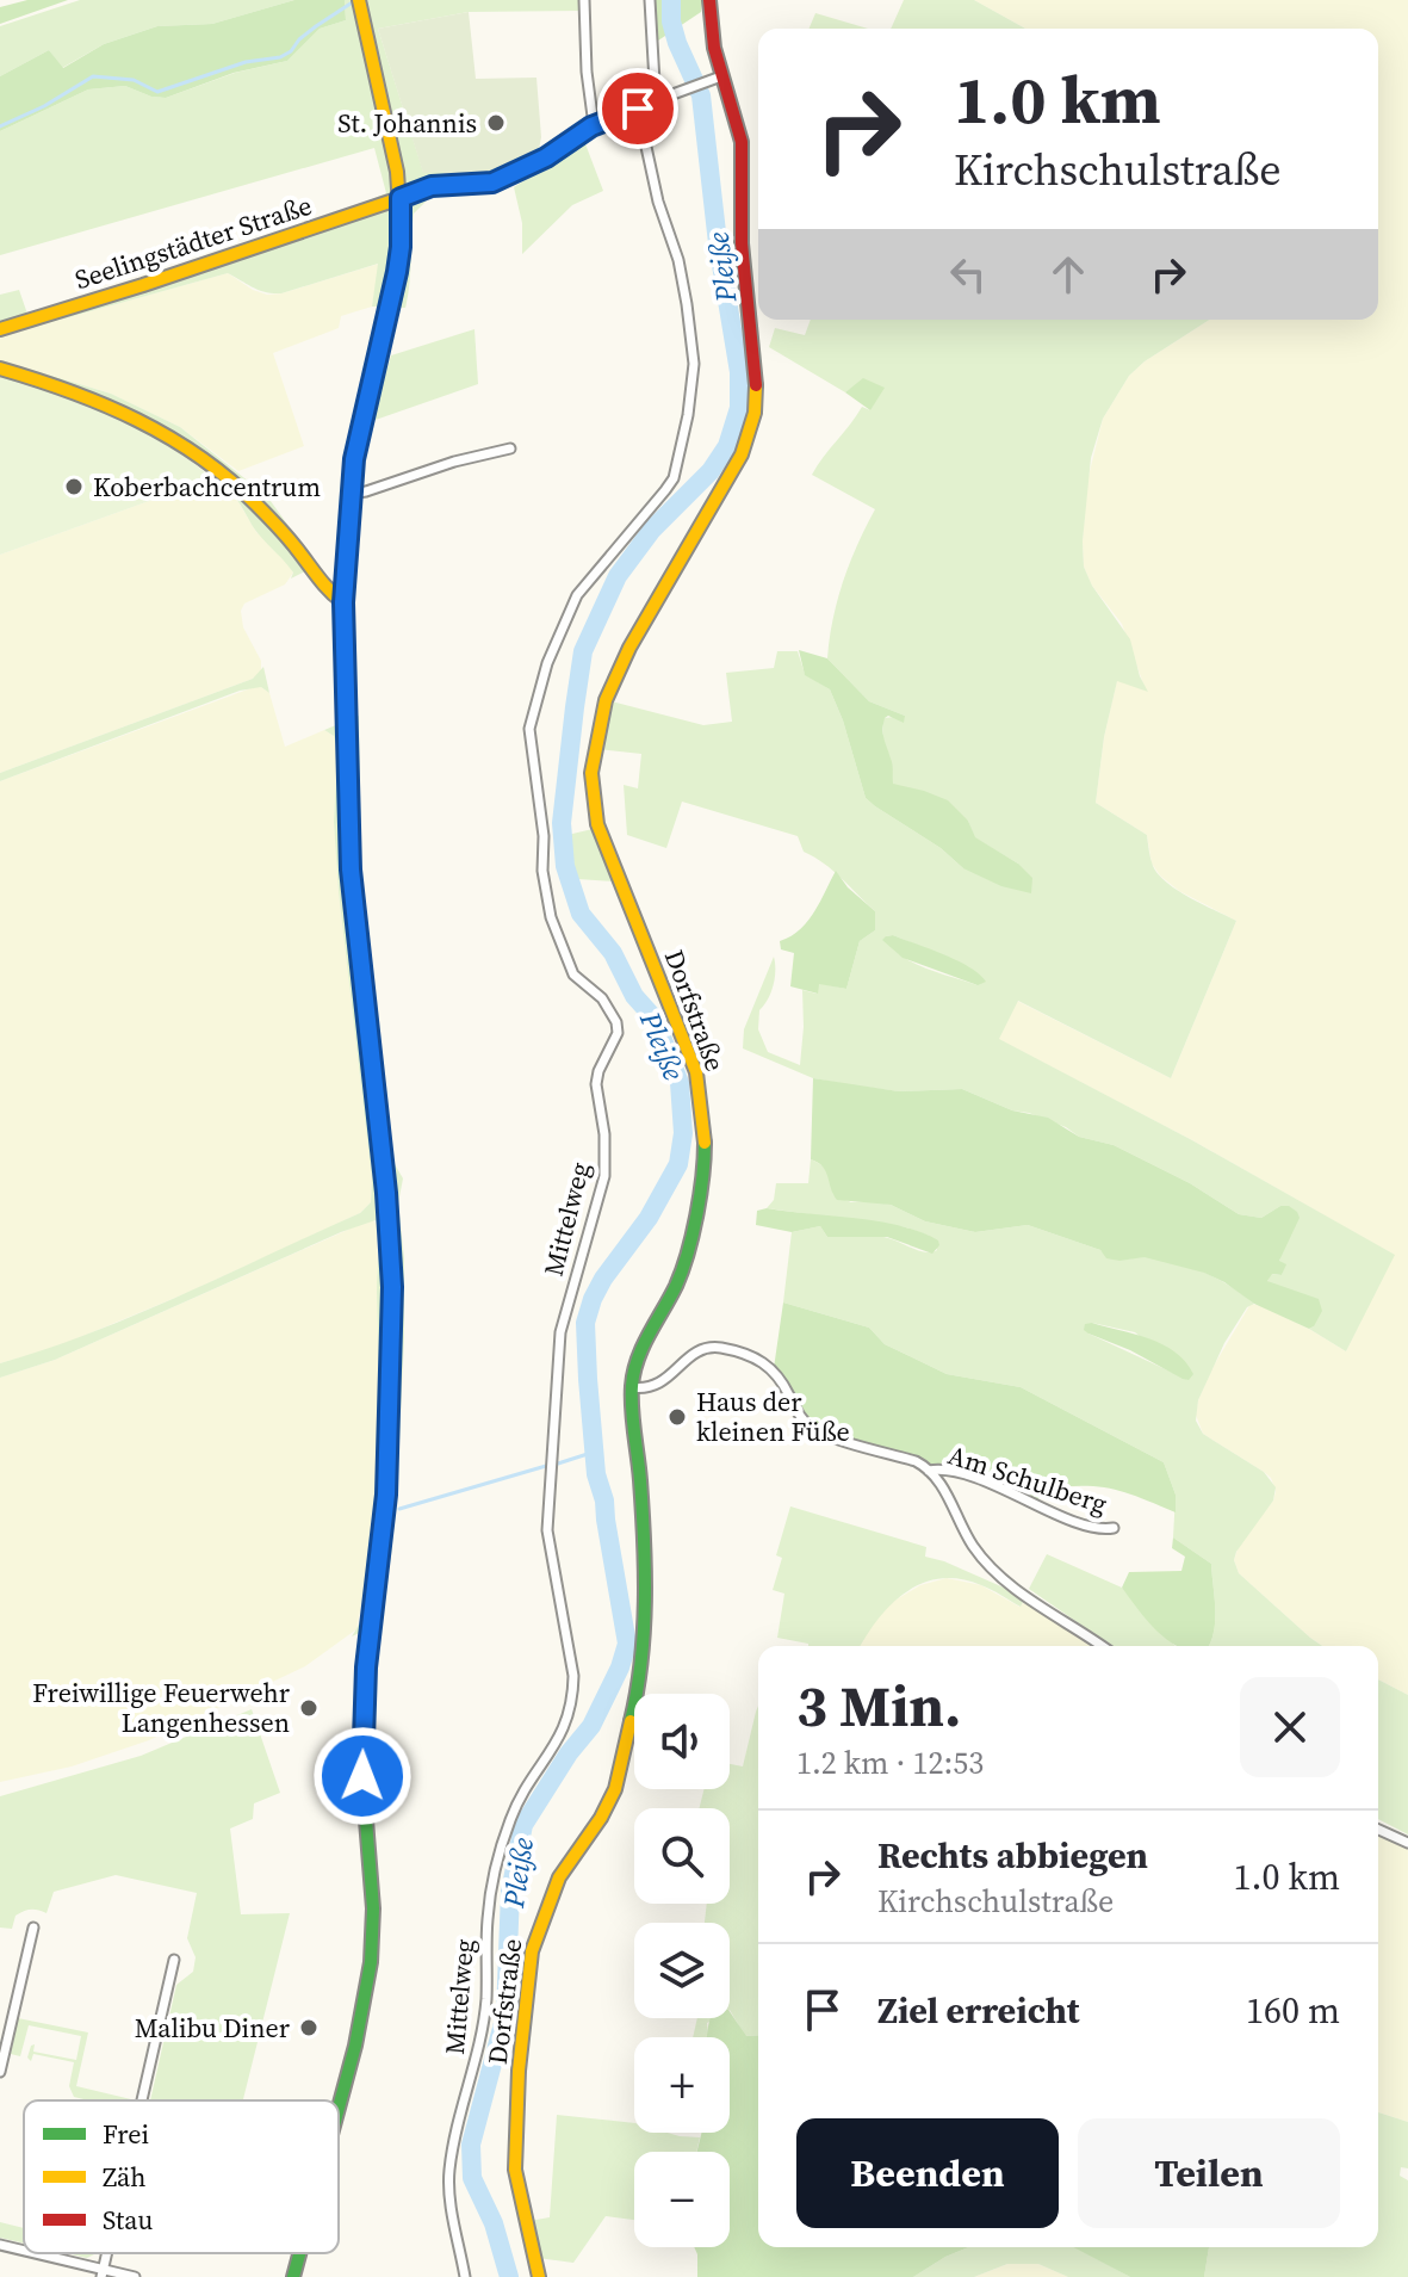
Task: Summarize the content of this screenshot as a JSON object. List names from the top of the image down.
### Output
{
  "streets": {
    "street": [
      "Seelingstädter Straße",
      "Dorfstraße",
      "Mittelweg",
      "Am Schulberg"
    ]
  },
  "crossings": [
    ["Dorfstraße", "Am Schulberg"]
  ],
  "water": ["Pleiße"],
  "places": [
    "St. Johannis",
    "Koberbachcentrum",
    "Haus der kleinen Füße",
    "Freiwillige Feuerwehr Langenhessen",
    "Malibu Diner"
  ],
  "legend": ["Frei", "Zäh", "Stau"],
  "page": {
    "turn": ["1.0 km", "Kirchschulstraße"],
    "heading": ["3 Min.", "1.2 km · 12:53"],
    "map_buttons": ["+", "−"],
    "list": [
      {
        "name": "Rechts abbiegen",
        "note": "Kirchschulstraße",
        "value": "1.0 km"
      },
      {
        "name": "Ziel erreicht",
        "value": "160 m"
      }
    ],
    "buttons": ["Beenden", "Teilen"]
  }
}
